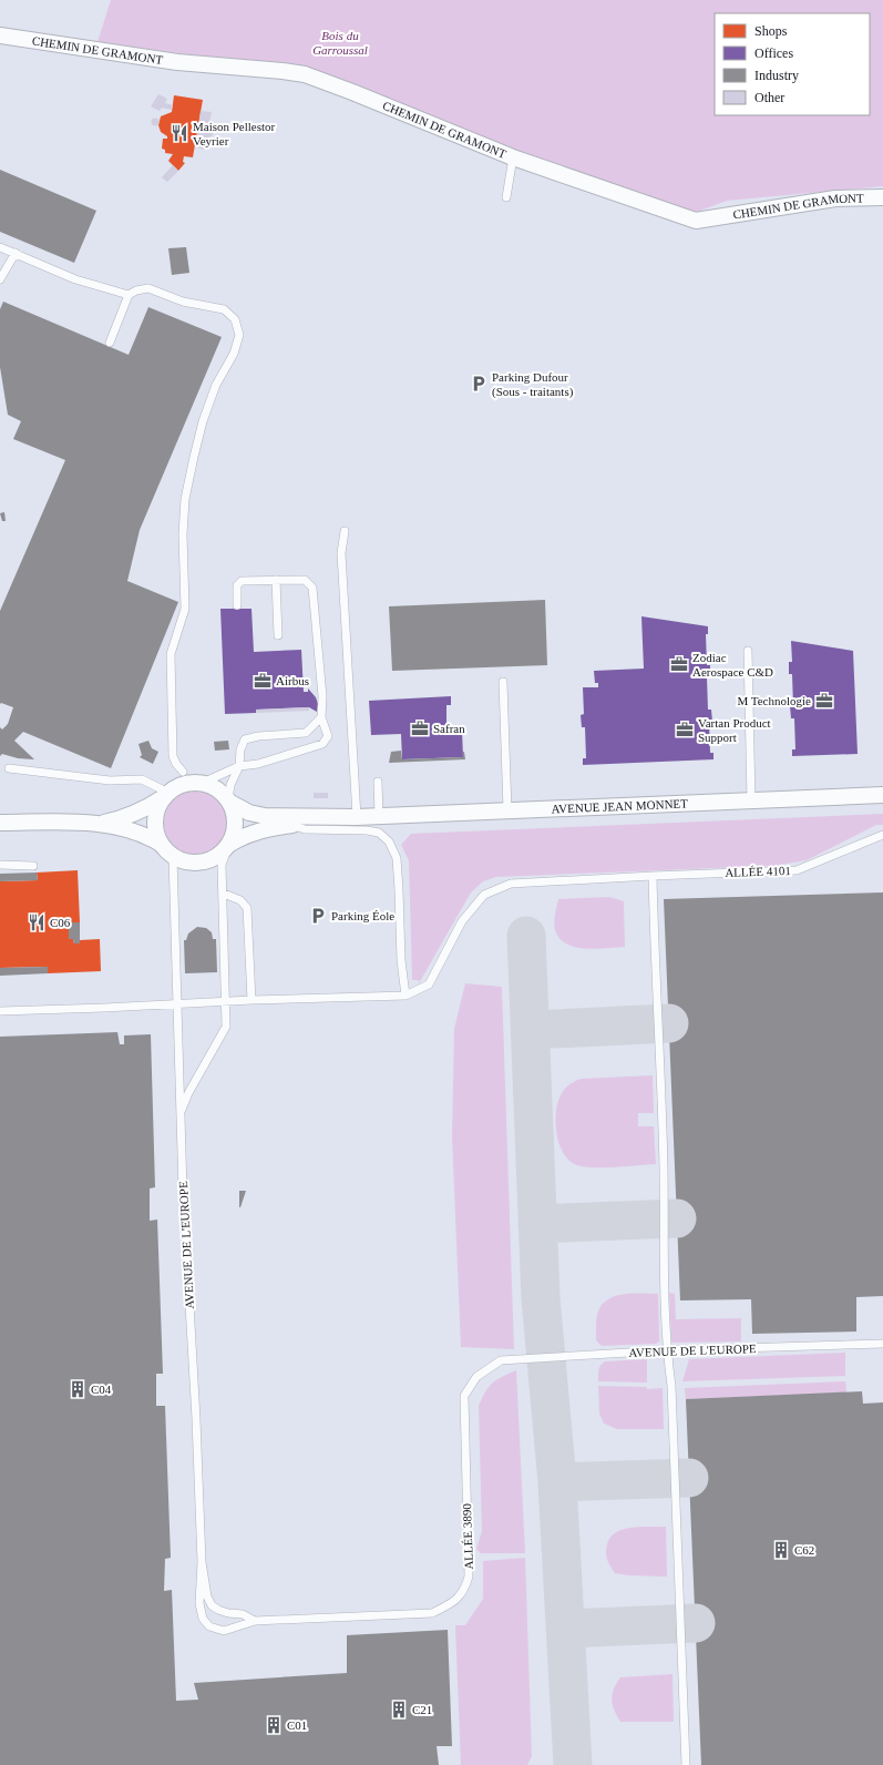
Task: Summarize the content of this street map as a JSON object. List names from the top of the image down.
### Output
{
  "streets": {
    "street": ["CHEMIN DE GRAMONT", "AVENUE JEAN MONNET"],
    "lane": ["ALLÉE 4101", "AVENUE DE L'EUROPE", "ALLÉE 3890"]
  },
  "crossings": [
    ["AVENUE JEAN MONNET", "AVENUE DE L'EUROPE"],
    ["AVENUE DE L'EUROPE", "ALLÉE 3890"]
  ],
  "parks": ["Bois du Garroussal"],
  "places": {
    "restaurant": ["Maison Pellestor Veyrier", "C06"],
    "parking": ["Parking Dufour (Sous - traitants)", "Parking Éole"],
    "office": [
      "Zodiac Aerospace C&D",
      "Airbus",
      "M Technologie",
      "Safran",
      "Vartan Product Support"
    ],
    "building": [
      "C04",
      "C62",
      "C21",
      "C01"
    ]
  },
  "legend": [
    "Shops",
    "Offices",
    "Industry",
    "Other"
  ]
}
